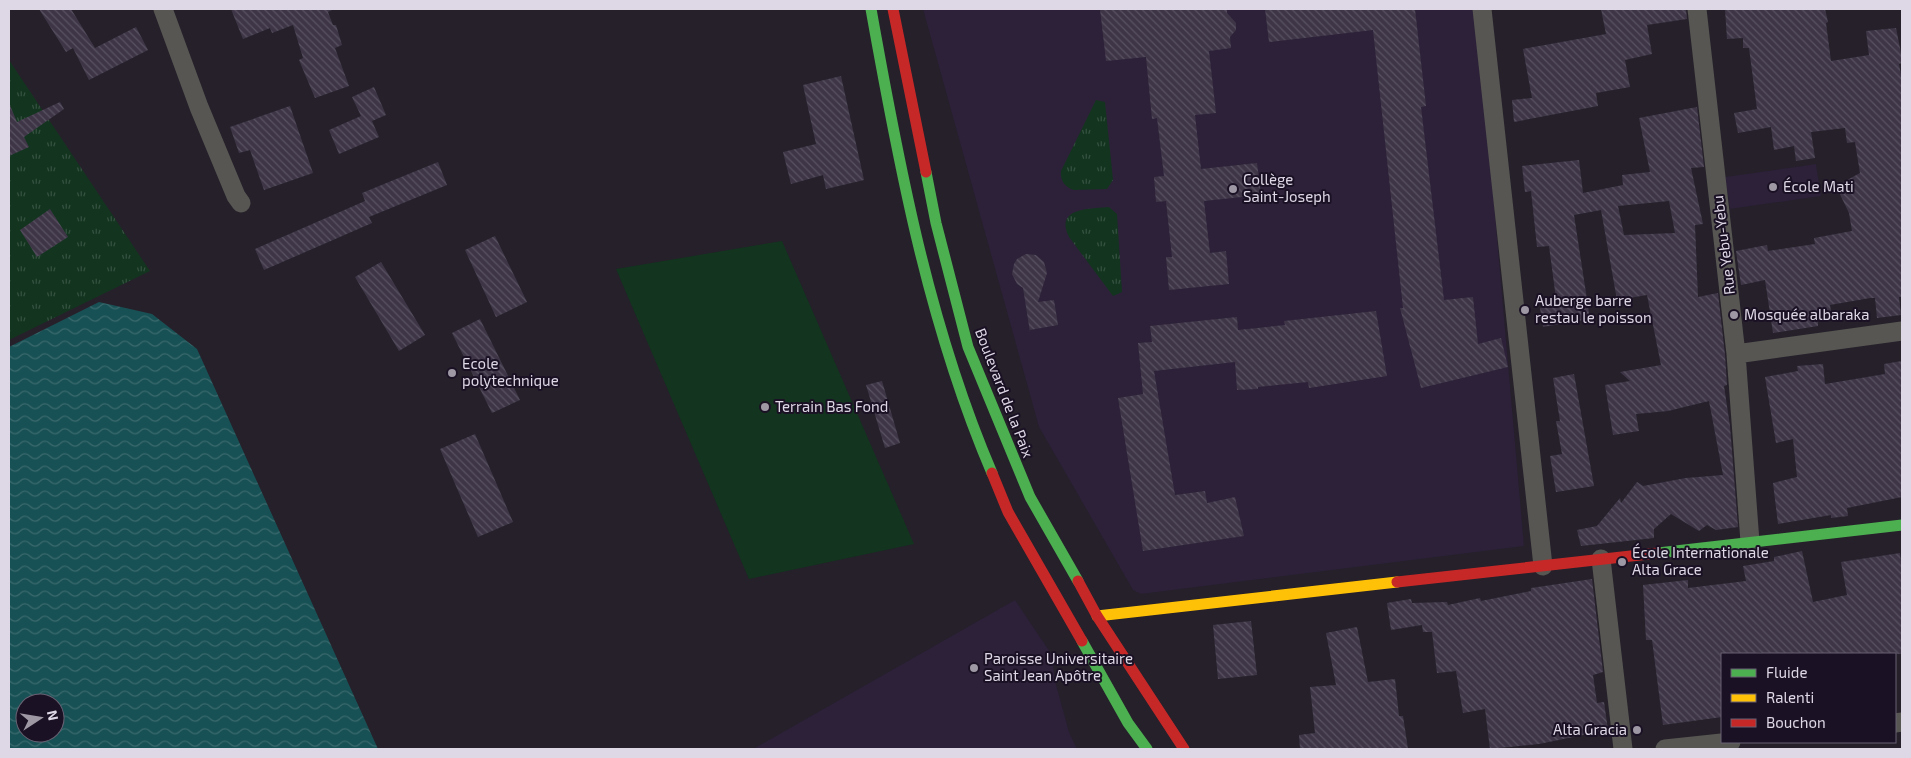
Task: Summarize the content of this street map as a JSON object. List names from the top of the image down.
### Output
{
  "streets": {
    "main road": ["Boulevard de la Paix"],
    "street": ["Rue Yebu-Yebu"]
  },
  "places": [
    "École Mati",
    "Collège Saint-Joseph",
    "Auberge barre restau le poisson",
    "Mosquée albaraka",
    "Ecole polytechnique",
    "Terrain Bas Fond",
    "École Internationale Alta Grace",
    "Paroisse Universitaire Saint Jean Apôtre",
    "Alta Gracia"
  ],
  "legend": ["Fluide", "Ralenti", "Bouchon"],
  "north": "right"
}
